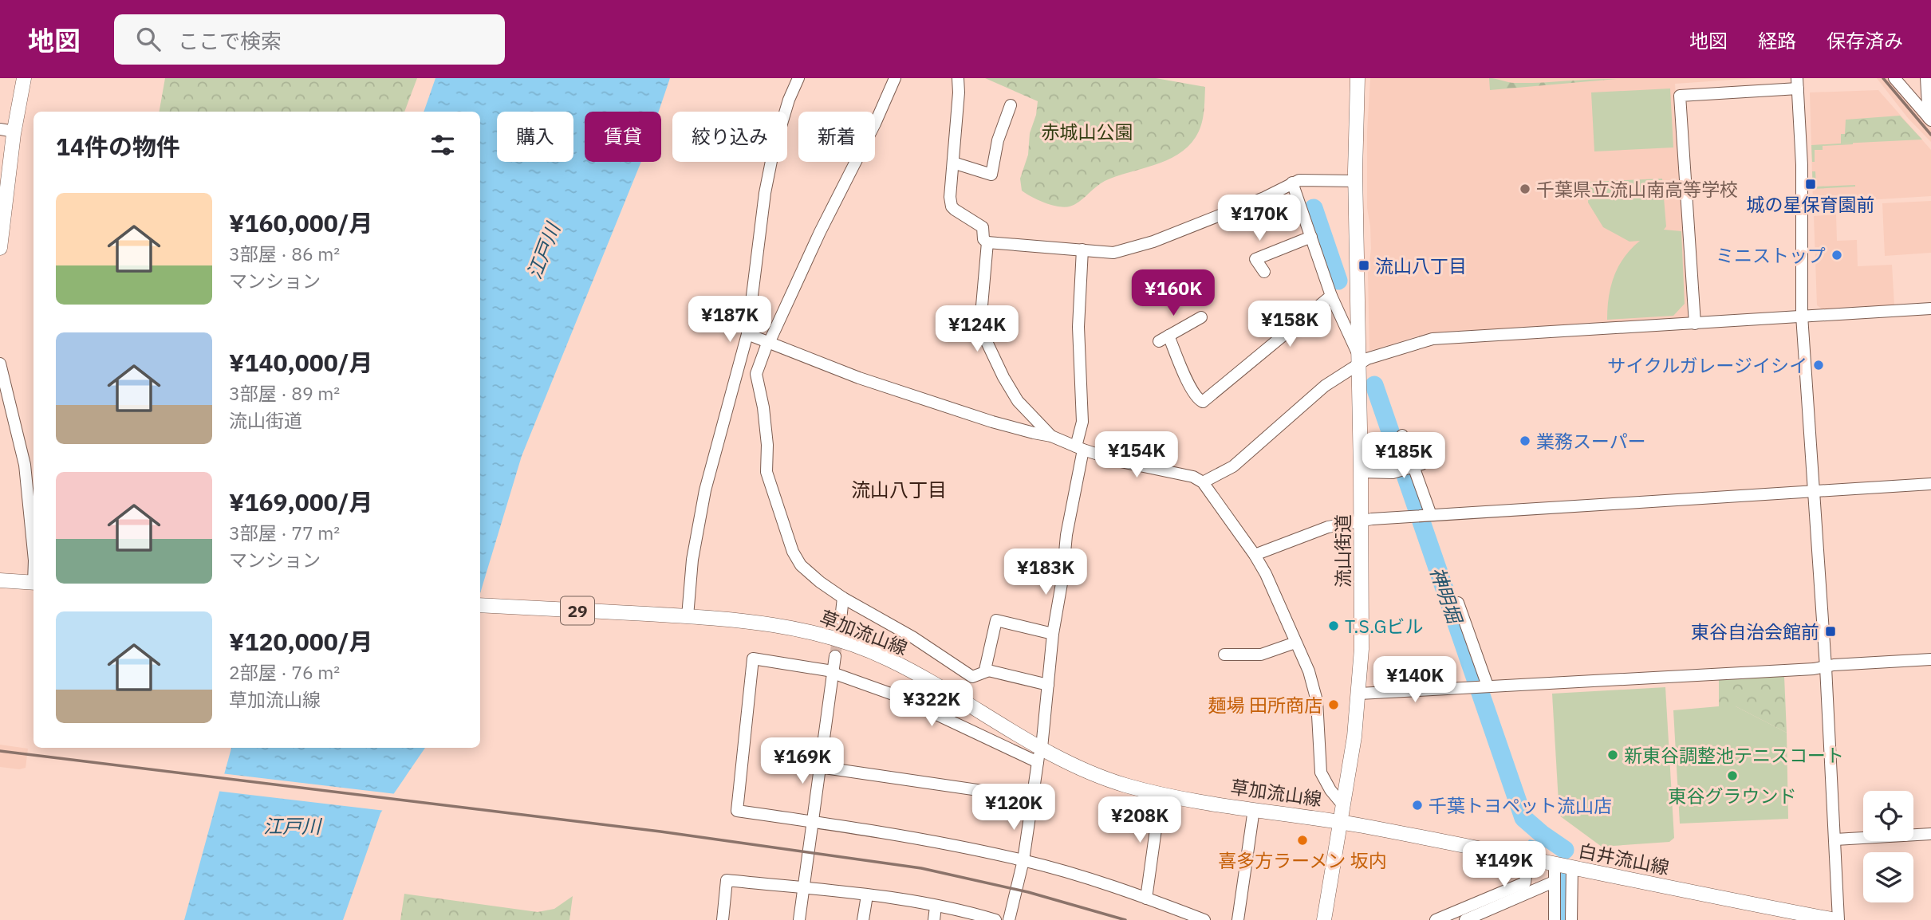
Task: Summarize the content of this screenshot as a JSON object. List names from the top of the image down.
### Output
{
  "streets": {
    "main road": [
      "流山街道",
      "29",
      "草加流山線",
      "白井流山線"
    ]
  },
  "crossings": [
    ["流山街道", "草加流山線"],
    ["流山街道", "白井流山線"],
    ["草加流山線", "白井流山線"]
  ],
  "districts": ["流山八丁目"],
  "water": ["江戸川", "神明堀"],
  "parks": ["赤城山公園"],
  "places": {
    "transit": ["城の星保育園前", "流山八丁目", "東谷自治会館前"],
    "other": [
      "千葉県立流山南高等学校",
      "ミニストップ",
      "サイクルガレージイシイ",
      "業務スーパー",
      "T.S.Gビル",
      "麺場 田所商店",
      "新東谷調整池テニスコート",
      "東谷グラウンド",
      "千葉トヨペット流山店",
      "喜多方ラーメン 坂内"
    ]
  },
  "page": {
    "header": "地図",
    "search": "ここで検索",
    "nav": ["地図", "経路", "保存済み"],
    "chip": [
      "購入",
      "賃貸",
      "絞り込み",
      "新着"
    ],
    "heading": "14件の物件",
    "list": [
      {
        "name": "¥160,000/月",
        "note": "3部屋 · 86 m² · マンション"
      },
      {
        "name": "¥140,000/月",
        "note": "3部屋 · 89 m² · 流山街道"
      },
      {
        "name": "¥169,000/月",
        "note": "3部屋 · 77 m² · マンション"
      },
      {
        "name": "¥120,000/月",
        "note": "2部屋 · 76 m² · 草加流山線"
      }
    ],
    "price": [
      "¥170K",
      "¥160K",
      "¥187K",
      "¥158K",
      "¥124K",
      "¥154K",
      "¥185K",
      "¥183K",
      "¥140K",
      "¥322K",
      "¥169K",
      "¥120K",
      "¥208K",
      "¥149K"
    ]
  }
}
